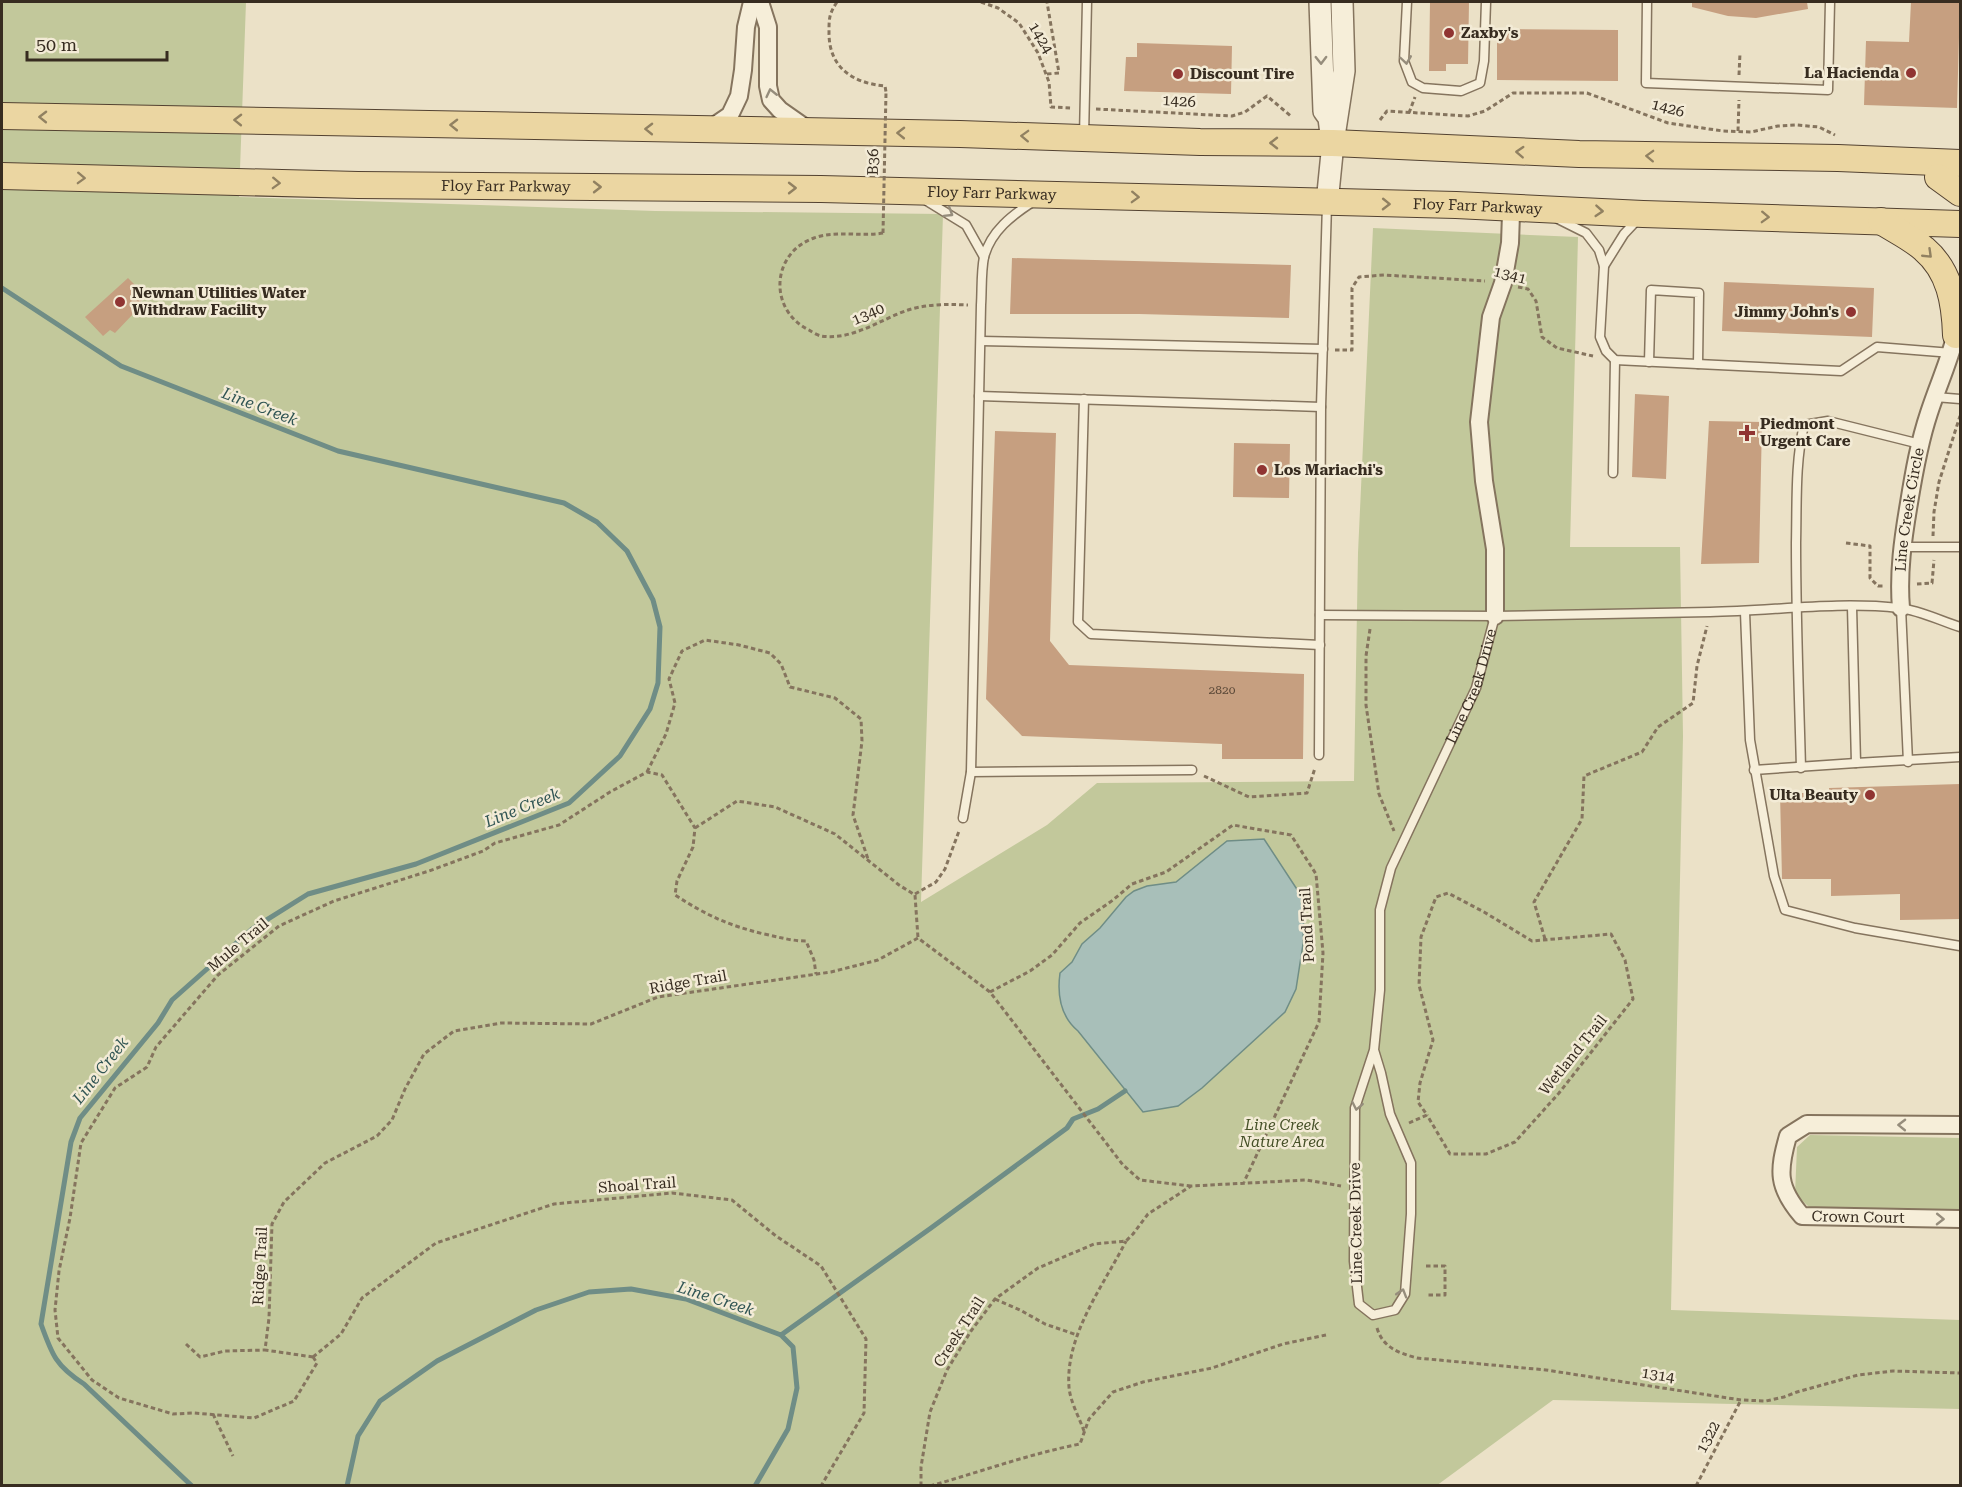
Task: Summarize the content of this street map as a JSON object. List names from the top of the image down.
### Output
{
  "streets": {
    "main road": ["Floy Farr Parkway"],
    "street": ["Line Creek Circle", "Line Creek Drive", "Crown Court"],
    "path": [
      "1424",
      "1426",
      "B36",
      "1341",
      "1340",
      "Pond Trail",
      "Mule Trail",
      "Ridge Trail",
      "Wetland Trail",
      "Shoal Trail",
      "Creek Trail",
      "1314",
      "1322"
    ]
  },
  "crossings": [
    ["1424", "1426"],
    ["B36", "1340"],
    ["Floy Farr Parkway", "Line Creek Drive"],
    ["1341", "Line Creek Drive"],
    ["Line Creek Drive", "1314"],
    ["Mule Trail", "Shoal Trail"],
    ["1314", "1322"]
  ],
  "water": ["Line Creek"],
  "parks": ["Line Creek Nature Area"],
  "places": {
    "other": [
      "Zaxby's",
      "La Hacienda",
      "Discount Tire",
      "Newnan Utilities Water Withdraw Facility",
      "Jimmy John's",
      "Los Mariachi's",
      "Ulta Beauty"
    ],
    "health": ["Piedmont Urgent Care"]
  },
  "house_numbers": ["2820"],
  "scale_bar": "50 m"
}
